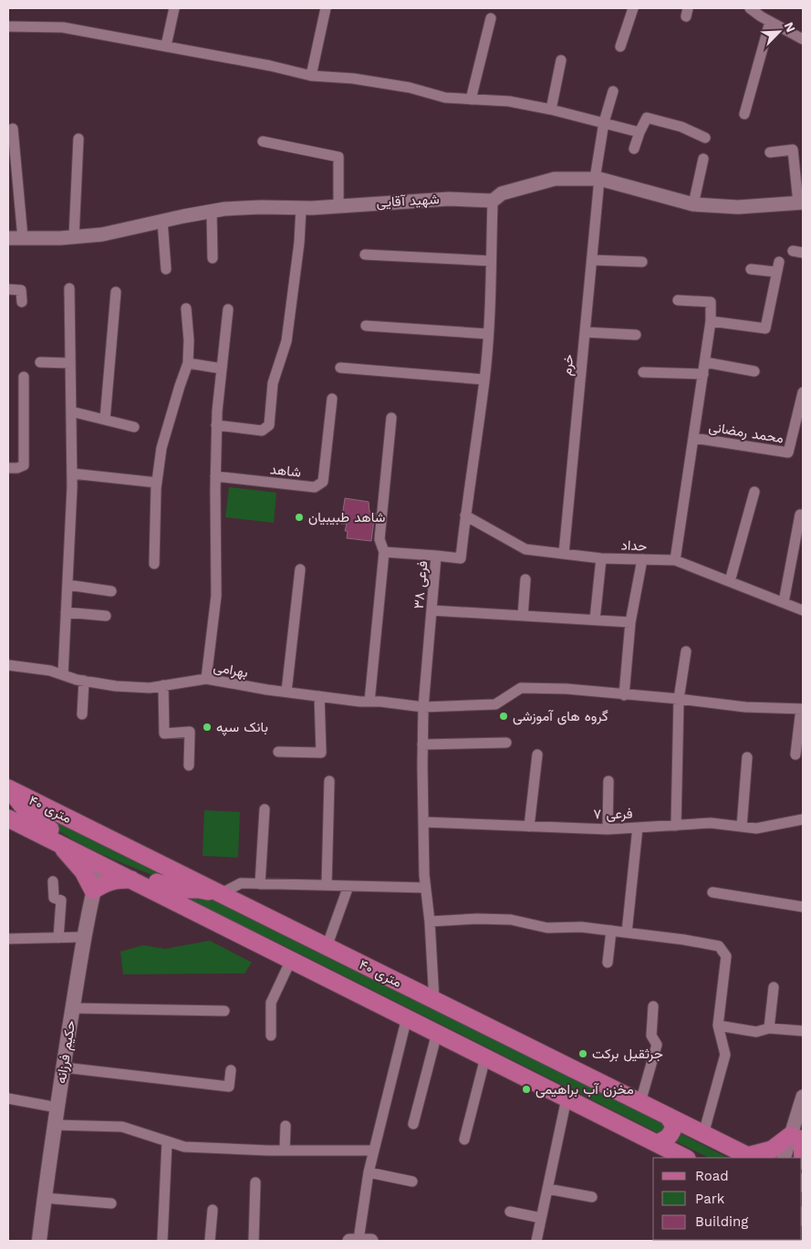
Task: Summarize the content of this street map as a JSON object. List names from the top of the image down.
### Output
{
  "streets": {
    "main road": ["۴۰ متری", "حکیم فرزانه"],
    "street": [
      "شهید آقایی",
      "خرم",
      "محمد رمضانی",
      "شاهد",
      "حداد",
      "فرعی ۳۸",
      "بهرامی",
      "فرعی ۷"
    ]
  },
  "crossings": [
    ["شهید آقایی", "خرم"],
    ["شهید آقایی", "فرعی ۳۸"],
    ["خرم", "حداد"],
    ["حداد", "فرعی ۳۸"],
    ["فرعی ۳۸", "بهرامی"],
    ["فرعی ۳۸", "۴۰ متری"],
    ["فرعی ۳۸", "فرعی ۷"],
    ["۴۰ متری", "حکیم فرزانه"]
  ],
  "places": [
    "شاهد طبیبیان",
    "گروه های آموزشی",
    "بانک سپه",
    "جرثقیل برکت",
    "مخزن آب براهیمی"
  ],
  "legend": ["Road", "Park", "Building"],
  "north": "top right"
}
